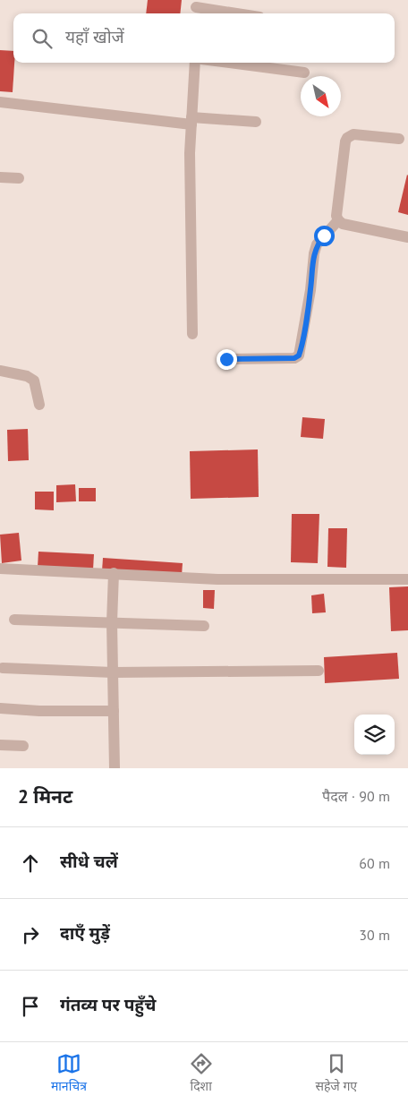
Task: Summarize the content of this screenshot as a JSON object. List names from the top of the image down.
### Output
{
  "north": "bottom right",
  "page": {
    "search": "यहाँ खोजें",
    "heading": ["2 मिनट", "पैदल · 90 m"],
    "list": [
      ["सीधे चलें", "60 m"],
      ["दाएँ मुड़ें", "30 m"],
      "गंतव्य पर पहुँचे"
    ],
    "nav": ["मानचित्र", "दिशा", "सहेजे गए"]
  }
}
